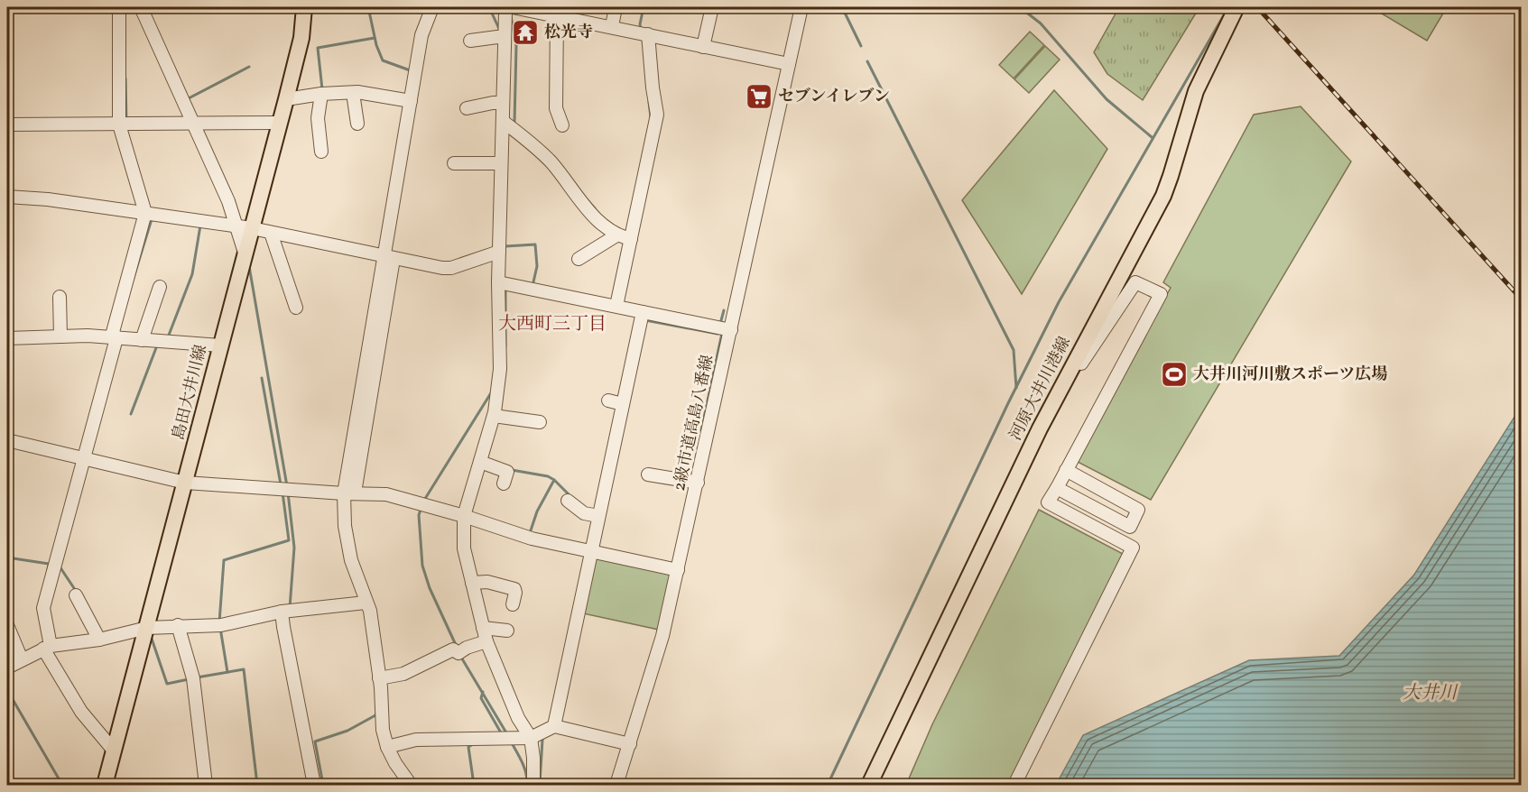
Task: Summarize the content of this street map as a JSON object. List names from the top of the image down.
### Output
{
  "streets": {
    "main road": ["河原大井川港線", "島田大井川線"],
    "street": ["2級市道高島八番線"]
  },
  "districts": ["大西町三丁目"],
  "water": ["大井川"],
  "places": {
    "temple": ["松光寺"],
    "supermarket": ["セブンイレブン"],
    "sports": ["大井川河川敷スポーツ広場"]
  }
}
